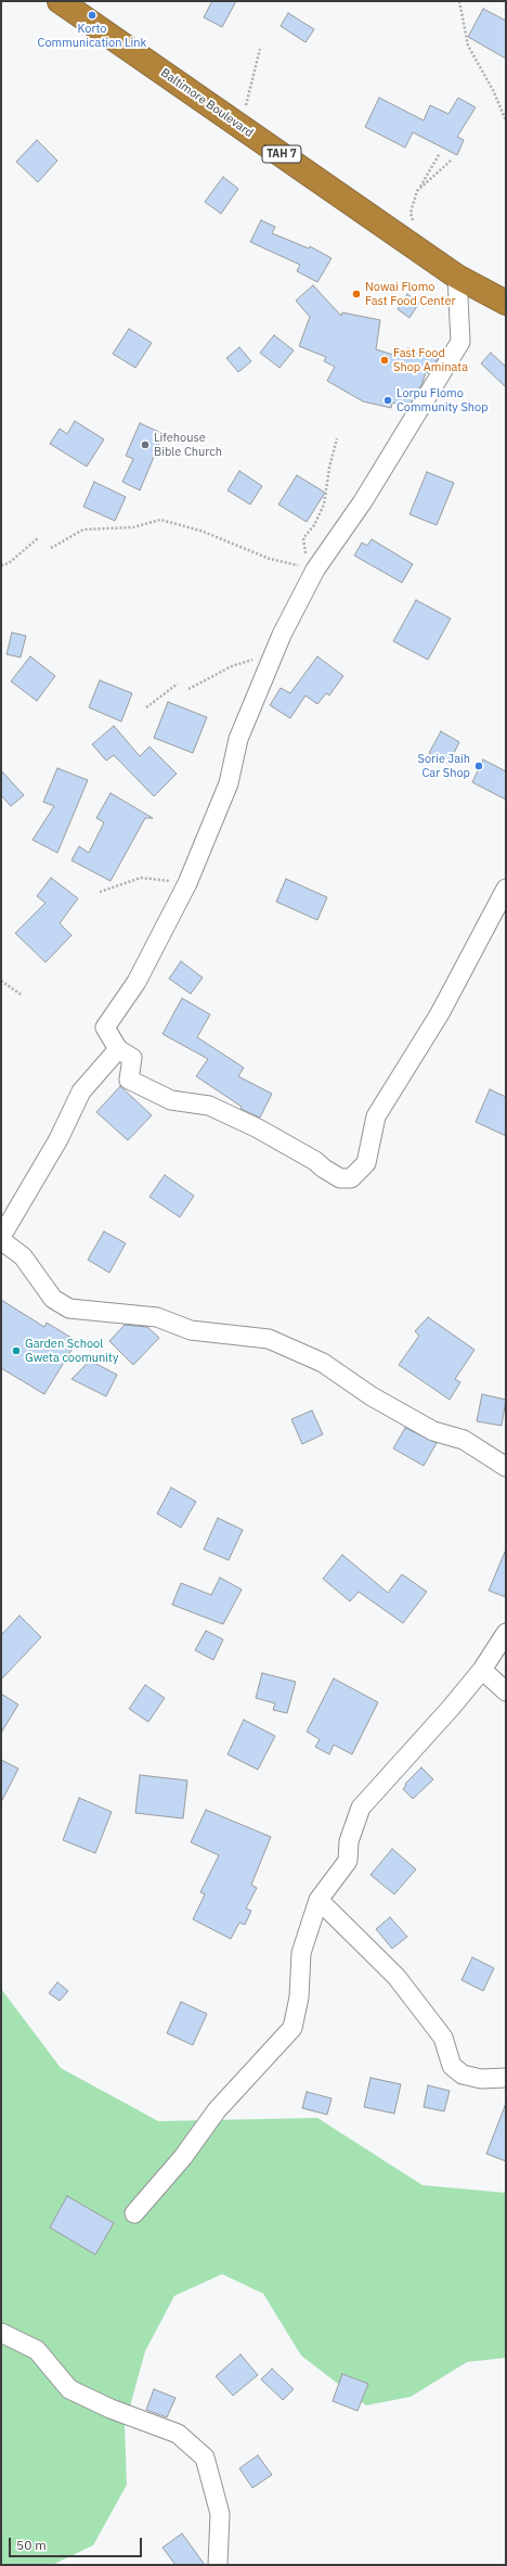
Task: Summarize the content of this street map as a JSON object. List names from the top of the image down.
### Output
{
  "streets": {
    "highway": ["Baltimore Boulevard", "TAH 7"]
  },
  "places": [
    "Korto Communication Link",
    "Nowai Flomo Fast Food Center",
    "Fast Food Shop Aminata",
    "Lorpu Flomo Community Shop",
    "Lifehouse Bible Church",
    "Sorie Jaih Car Shop",
    "Garden School Gweta coomunity"
  ],
  "scale_bar": "50 m"
}
